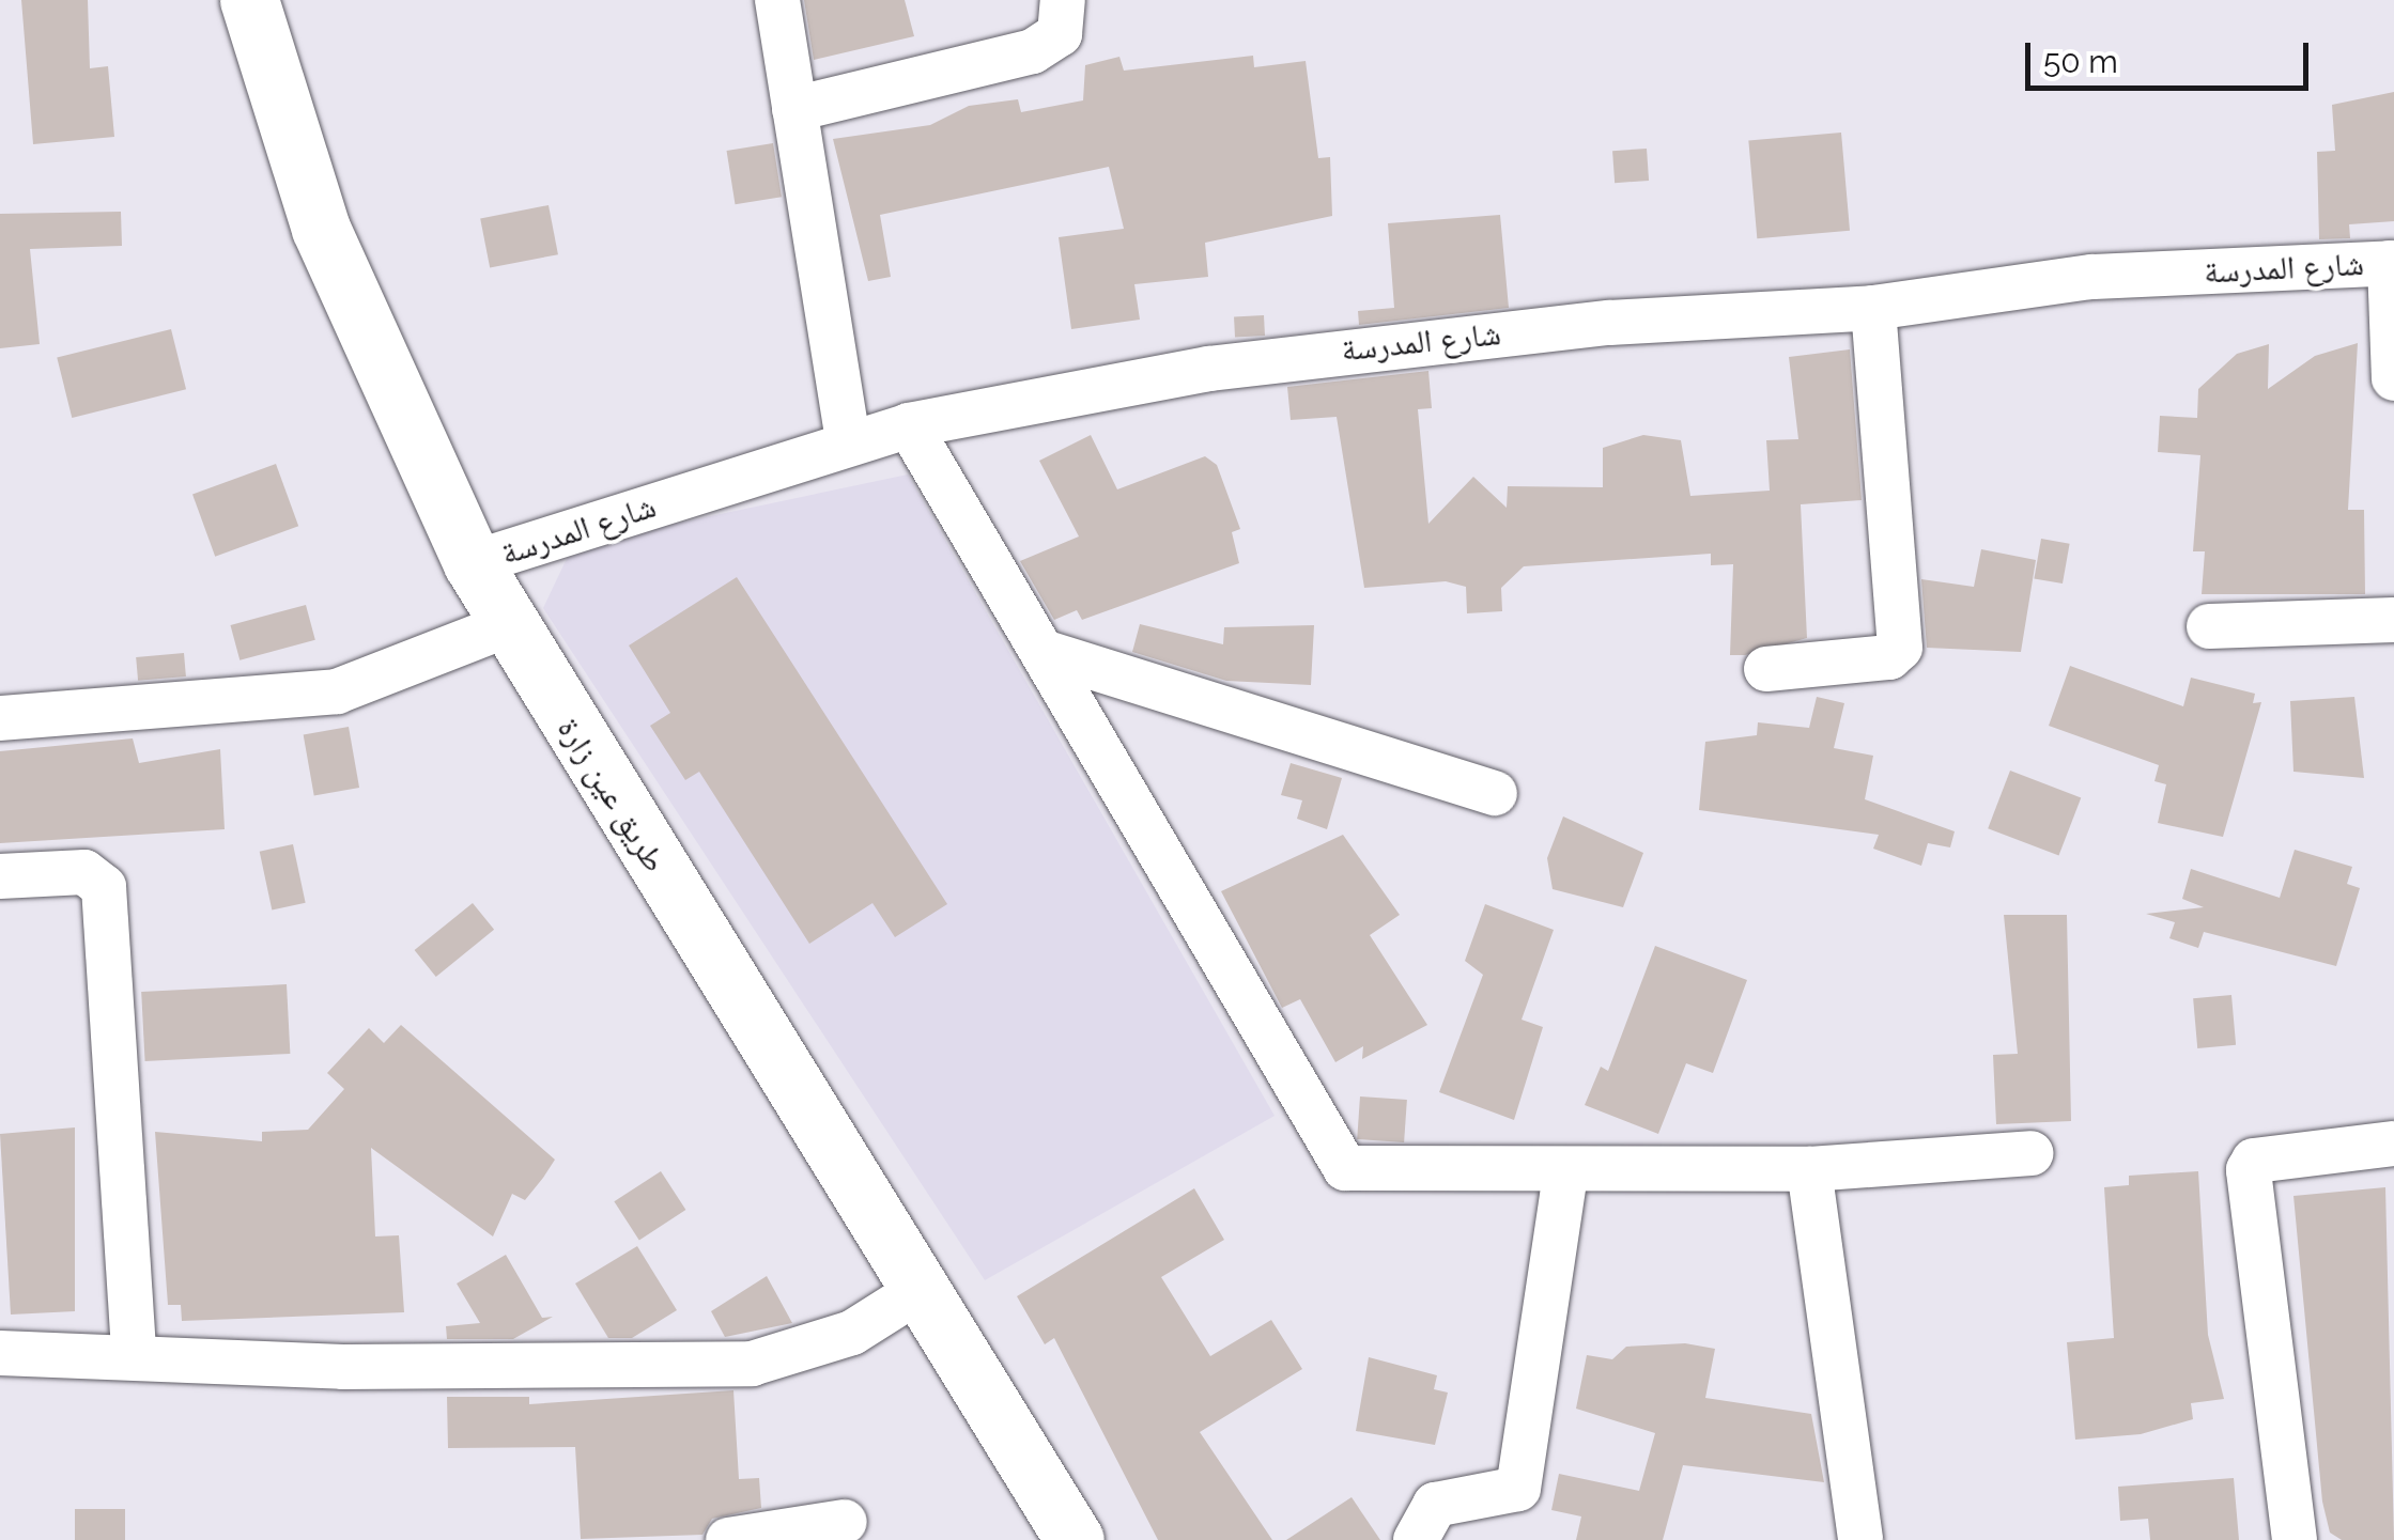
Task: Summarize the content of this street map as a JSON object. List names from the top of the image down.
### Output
{
  "streets": {
    "main road": ["طريق عين زارة"],
    "street": ["شارع المدرسة"]
  },
  "crossings": [
    ["شارع المدرسة", "طريق عين زارة"]
  ],
  "scale_bar": "50 m"
}
